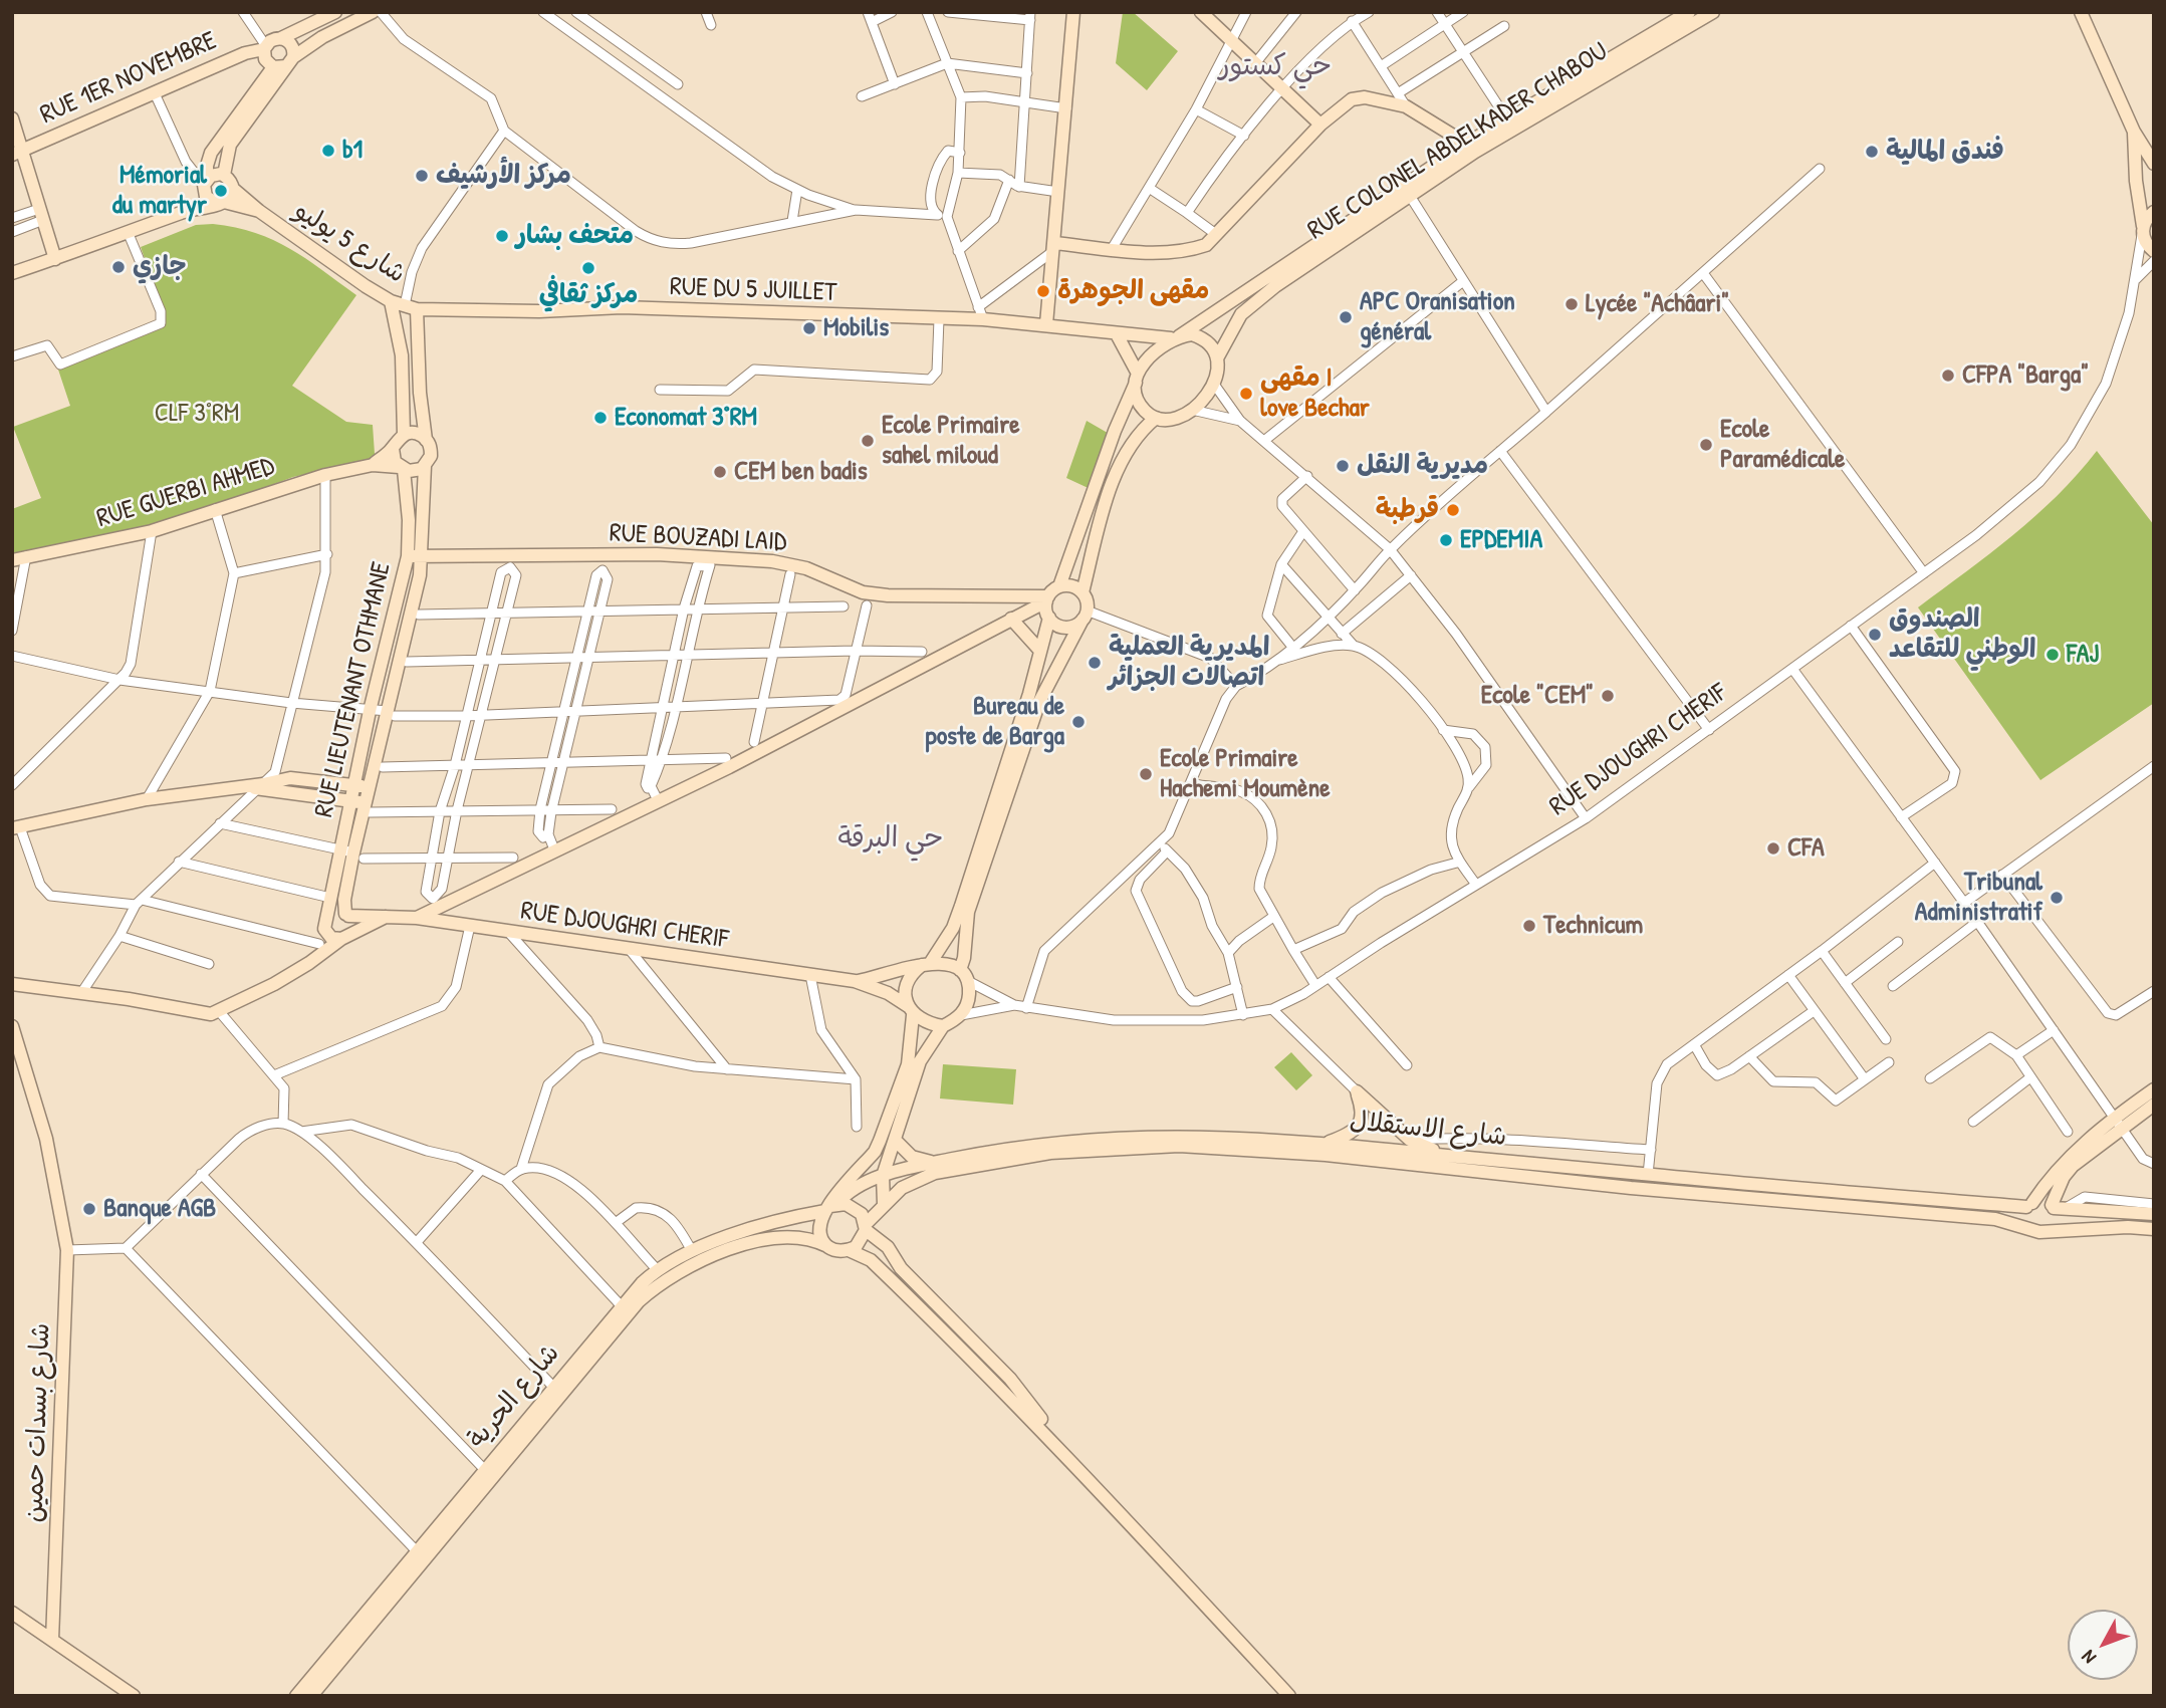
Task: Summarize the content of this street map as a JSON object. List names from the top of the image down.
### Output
{
  "streets": {
    "main road": [
      "RUE 1ER NOVEMBRE",
      "RUE COLONEL ABDELKADER CHABOU",
      "شارع 5 يوليو",
      "RUE DU 5 JUILLET",
      "RUE GUERBI AHMED",
      "RUE BOUZADI LAID",
      "RUE LIEUTENANT OTHMANE",
      "RUE DJOUGHRI CHERIF",
      "شارع الاستقلال",
      "شارع الحرية",
      "شارع بسدات حمين"
    ]
  },
  "crossings": [
    ["شارع 5 يوليو", "RUE DU 5 JUILLET"],
    ["RUE BOUZADI LAID", "RUE LIEUTENANT OTHMANE"],
    ["RUE LIEUTENANT OTHMANE", "RUE DJOUGHRI CHERIF"],
    ["شارع الاستقلال", "شارع الحرية"]
  ],
  "districts": ["حي كستور", "حي البرقة"],
  "parks": ["CLF 3°RM"],
  "places": [
    "b1",
    "فندق المالية",
    "مركز الأرشيف",
    "Mémorial du martyr",
    "متحف بشار",
    "جازي",
    "مركز ثقافي",
    "مقهى الجوهرة",
    "Lycée \"Achâari\"",
    "APC Oranisation général",
    "Mobilis",
    "CFPA \"Barga\"",
    "مقهى I love Bechar",
    "Economat 3°RM",
    "Ecole Primaire sahel miloud",
    "Ecole Paramédicale",
    "مديرية النقل",
    "CEM ben badis",
    "قرطبة",
    "EPDEMIA",
    "الصندوق الوطني للتقاعد",
    "FAJ",
    "المديرية العملية اتصالات الجزائر",
    "Ecole \"CEM\"",
    "Bureau de poste de Barga",
    "Ecole Primaire Hachemi Moumène",
    "CFA",
    "Tribunal Administratif",
    "Technicum",
    "Banque AGB"
  ],
  "north": "bottom left"
}
